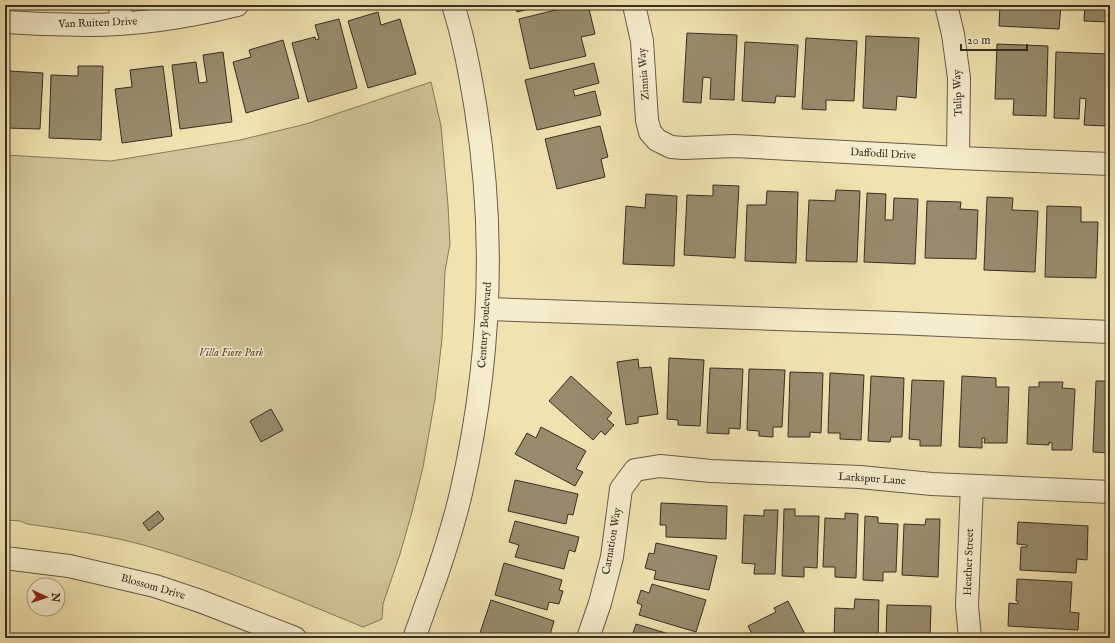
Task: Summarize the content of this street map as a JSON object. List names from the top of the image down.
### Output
{
  "streets": {
    "street": [
      "Van Ruiten Drive",
      "Zinnia Way",
      "Tulip Way",
      "Daffodil Drive",
      "Century Boulevard",
      "Larkspur Lane",
      "Carnation Way",
      "Heather Street",
      "Blossom Drive"
    ]
  },
  "crossings": [
    ["Zinnia Way", "Daffodil Drive"],
    ["Tulip Way", "Daffodil Drive"],
    ["Larkspur Lane", "Carnation Way"],
    ["Larkspur Lane", "Heather Street"]
  ],
  "parks": ["Villa Fiore Park"],
  "scale_bar": "20 m",
  "north": "right"
}
